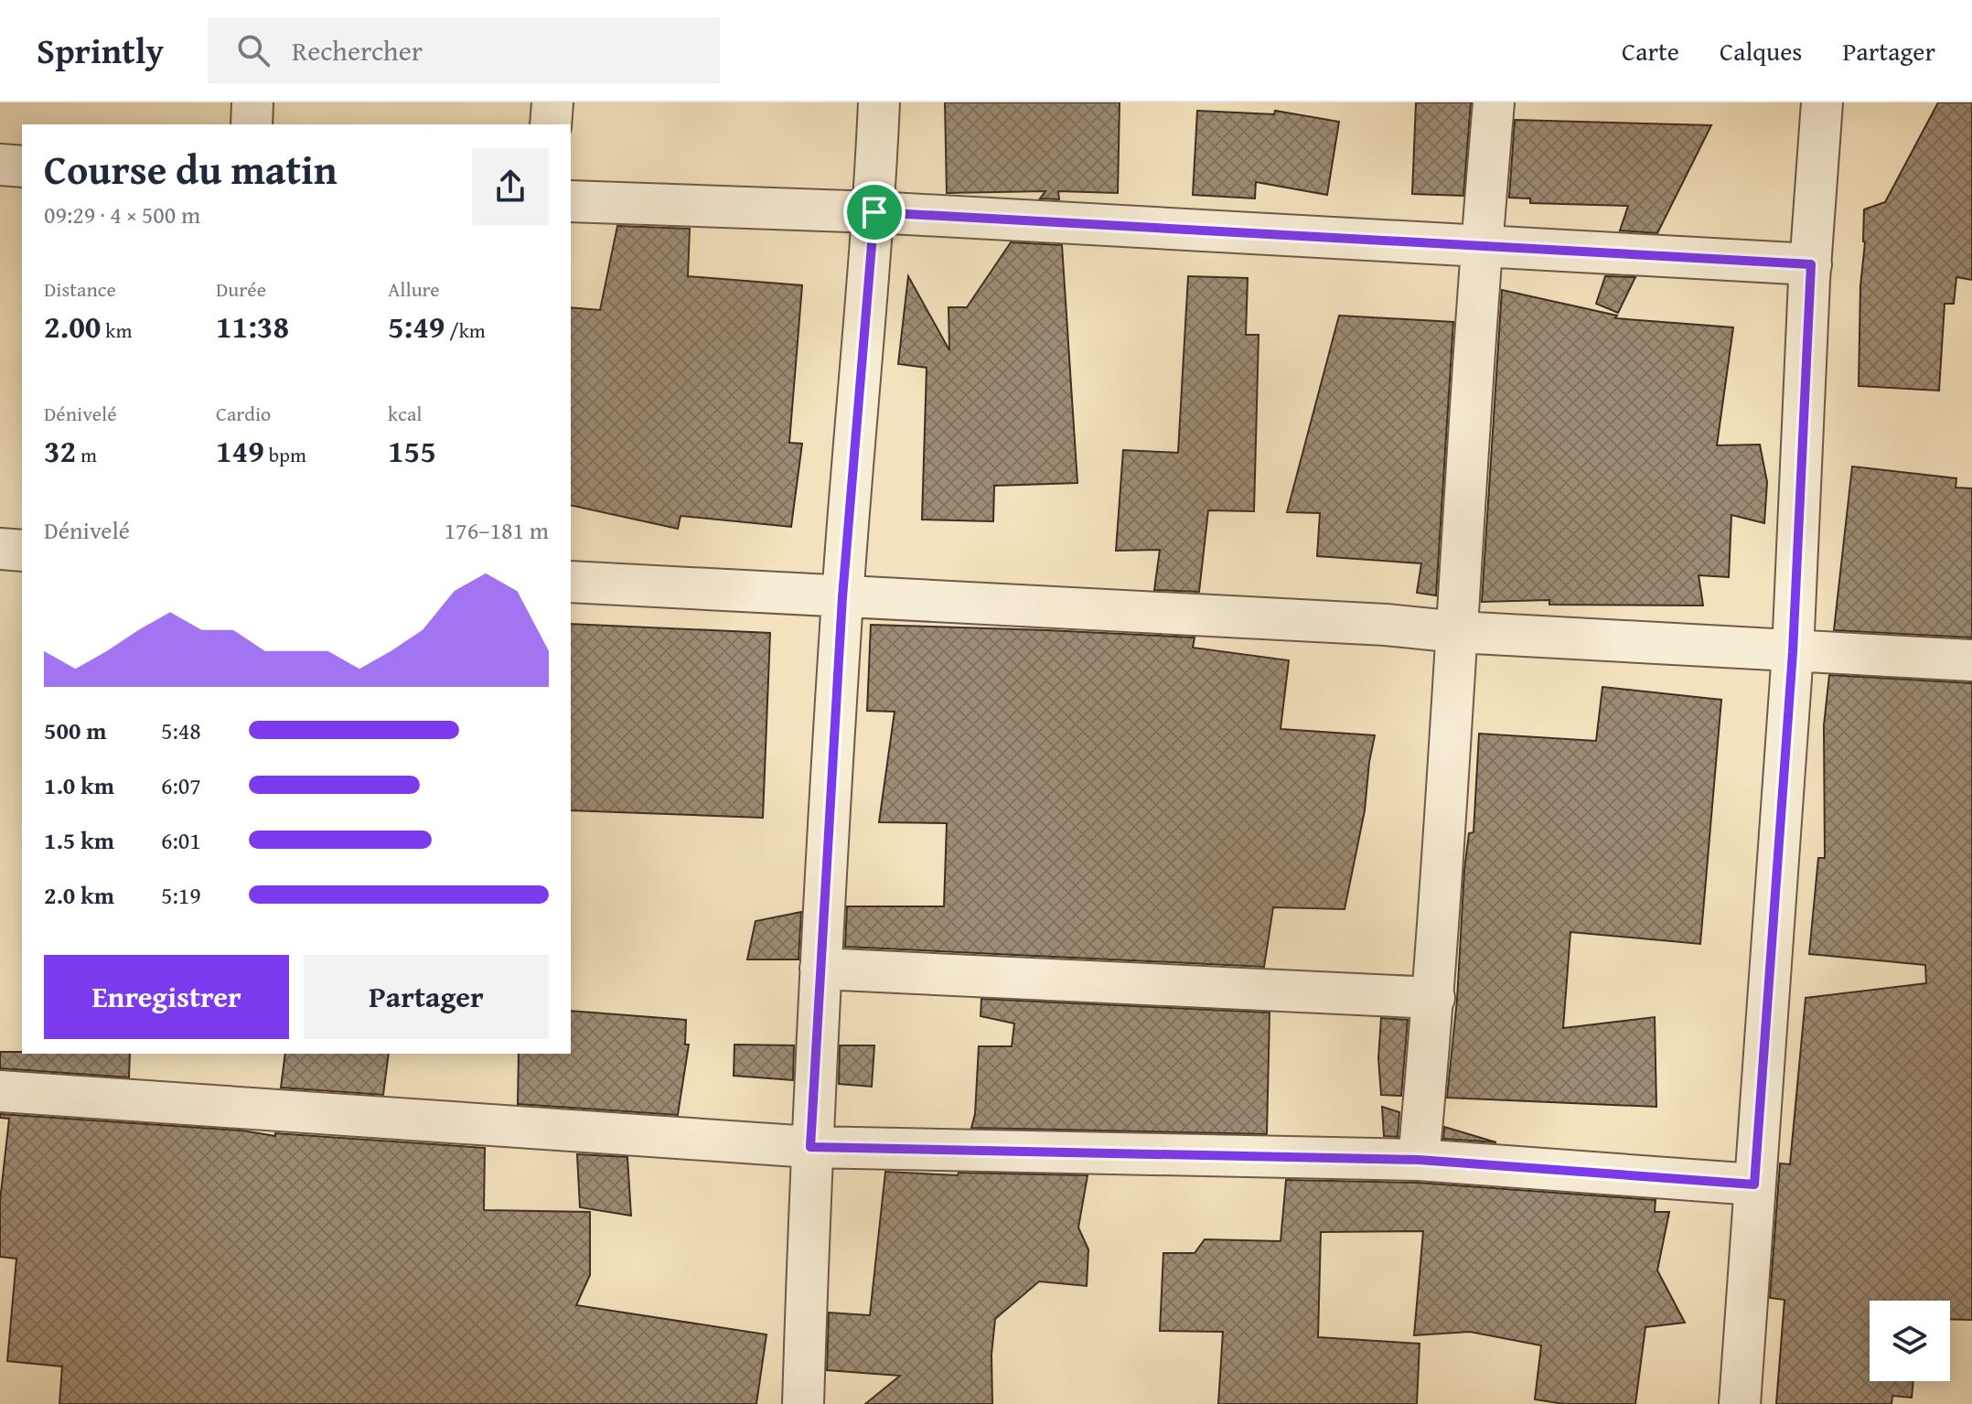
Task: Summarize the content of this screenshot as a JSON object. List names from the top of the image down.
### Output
{
  "page": {
    "header": "Sprintly",
    "search": "Rechercher",
    "nav": ["Carte", "Calques", "Partager"],
    "heading": ["Course du matin", "09:29 · 4 × 500 m"],
    "stats": [
      ["Distance", "2.00 km"],
      ["Durée", "11:38"],
      ["Allure", "5:49 /km"],
      ["Dénivelé", "32 m"],
      ["Cardio", "149 bpm"],
      ["kcal", "155"]
    ],
    "chart": ["Dénivelé", "176–181 m"],
    "list": [
      {
        "name": "500 m",
        "note": "5:48"
      },
      {
        "name": "1.0 km",
        "note": "6:07"
      },
      {
        "name": "1.5 km",
        "note": "6:01"
      },
      {
        "name": "2.0 km",
        "note": "5:19"
      }
    ],
    "buttons": ["Enregistrer", "Partager"]
  }
}
